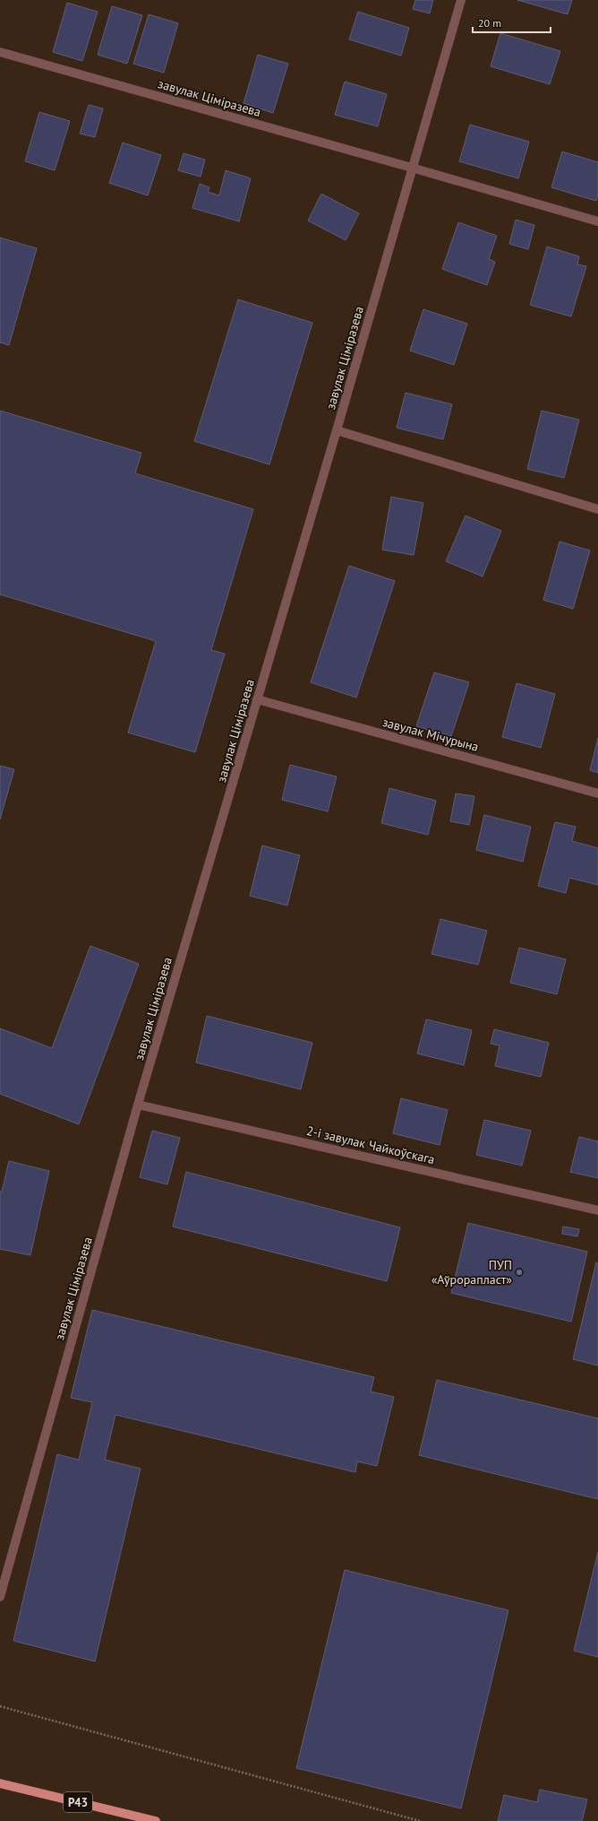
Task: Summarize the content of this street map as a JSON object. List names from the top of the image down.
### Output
{
  "streets": {
    "main road": ["Р43"],
    "street": ["завулак Ціміразева", "завулак Мічурына", "2-і завулак Чайкоўскага"]
  },
  "crossings": [
    ["завулак Ціміразева", "завулак Мічурына"],
    ["завулак Ціміразева", "2-і завулак Чайкоўскага"]
  ],
  "places": ["ПУП «Аўрорапласт»"],
  "scale_bar": "20 m"
}
